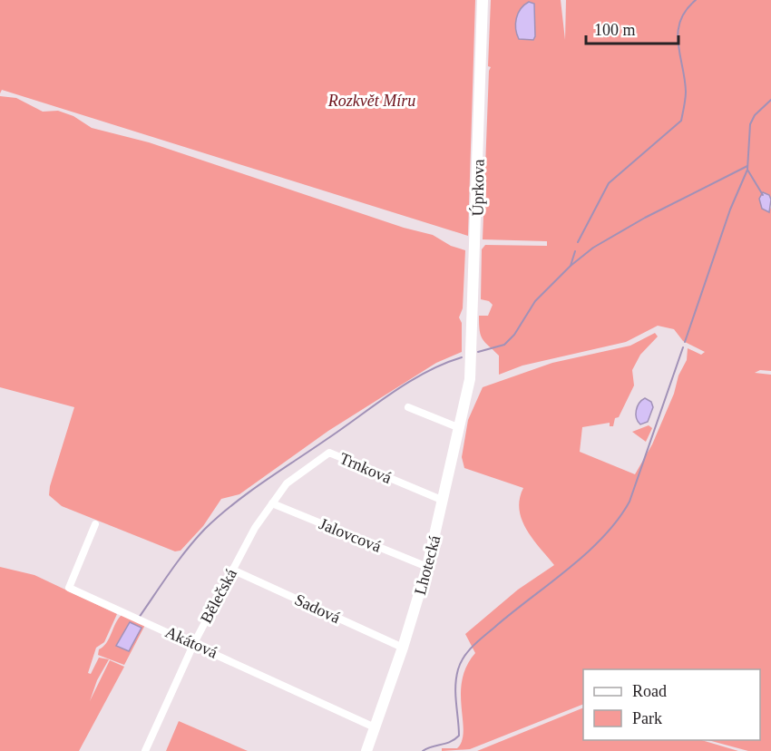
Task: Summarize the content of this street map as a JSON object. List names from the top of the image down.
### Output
{
  "streets": {
    "street": [
      "Úprkova",
      "Trnková",
      "Jalovcová",
      "Lhotecká",
      "Bělečská",
      "Sadová",
      "Akátová"
    ]
  },
  "crossings": [
    ["Úprkova", "Lhotecká"],
    ["Trnková", "Jalovcová"],
    ["Trnková", "Lhotecká"],
    ["Trnková", "Bělečská"],
    ["Jalovcová", "Lhotecká"],
    ["Jalovcová", "Bělečská"],
    ["Lhotecká", "Sadová"],
    ["Lhotecká", "Akátová"],
    ["Bělečská", "Sadová"],
    ["Bělečská", "Akátová"]
  ],
  "parks": ["Rozkvět Míru"],
  "legend": ["Road", "Park"],
  "scale_bar": "100 m"
}
